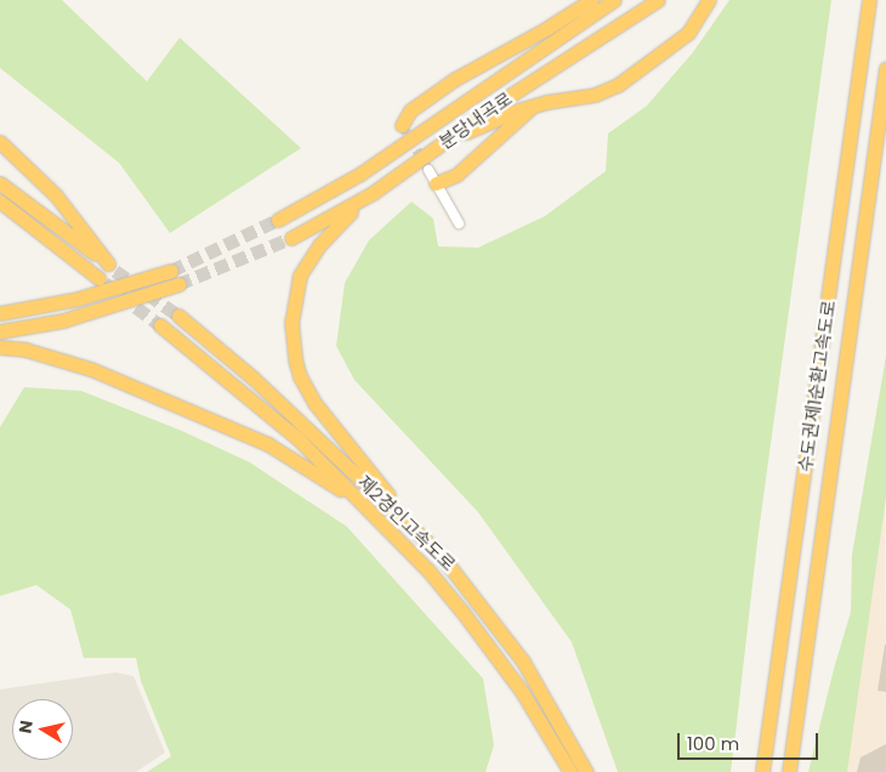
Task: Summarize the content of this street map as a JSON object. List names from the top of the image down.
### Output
{
  "streets": {
    "highway": ["분당내곡로", "수도권제1순환고속도로", "제2경인고속도로"]
  },
  "scale_bar": "100 m",
  "north": "left"
}
